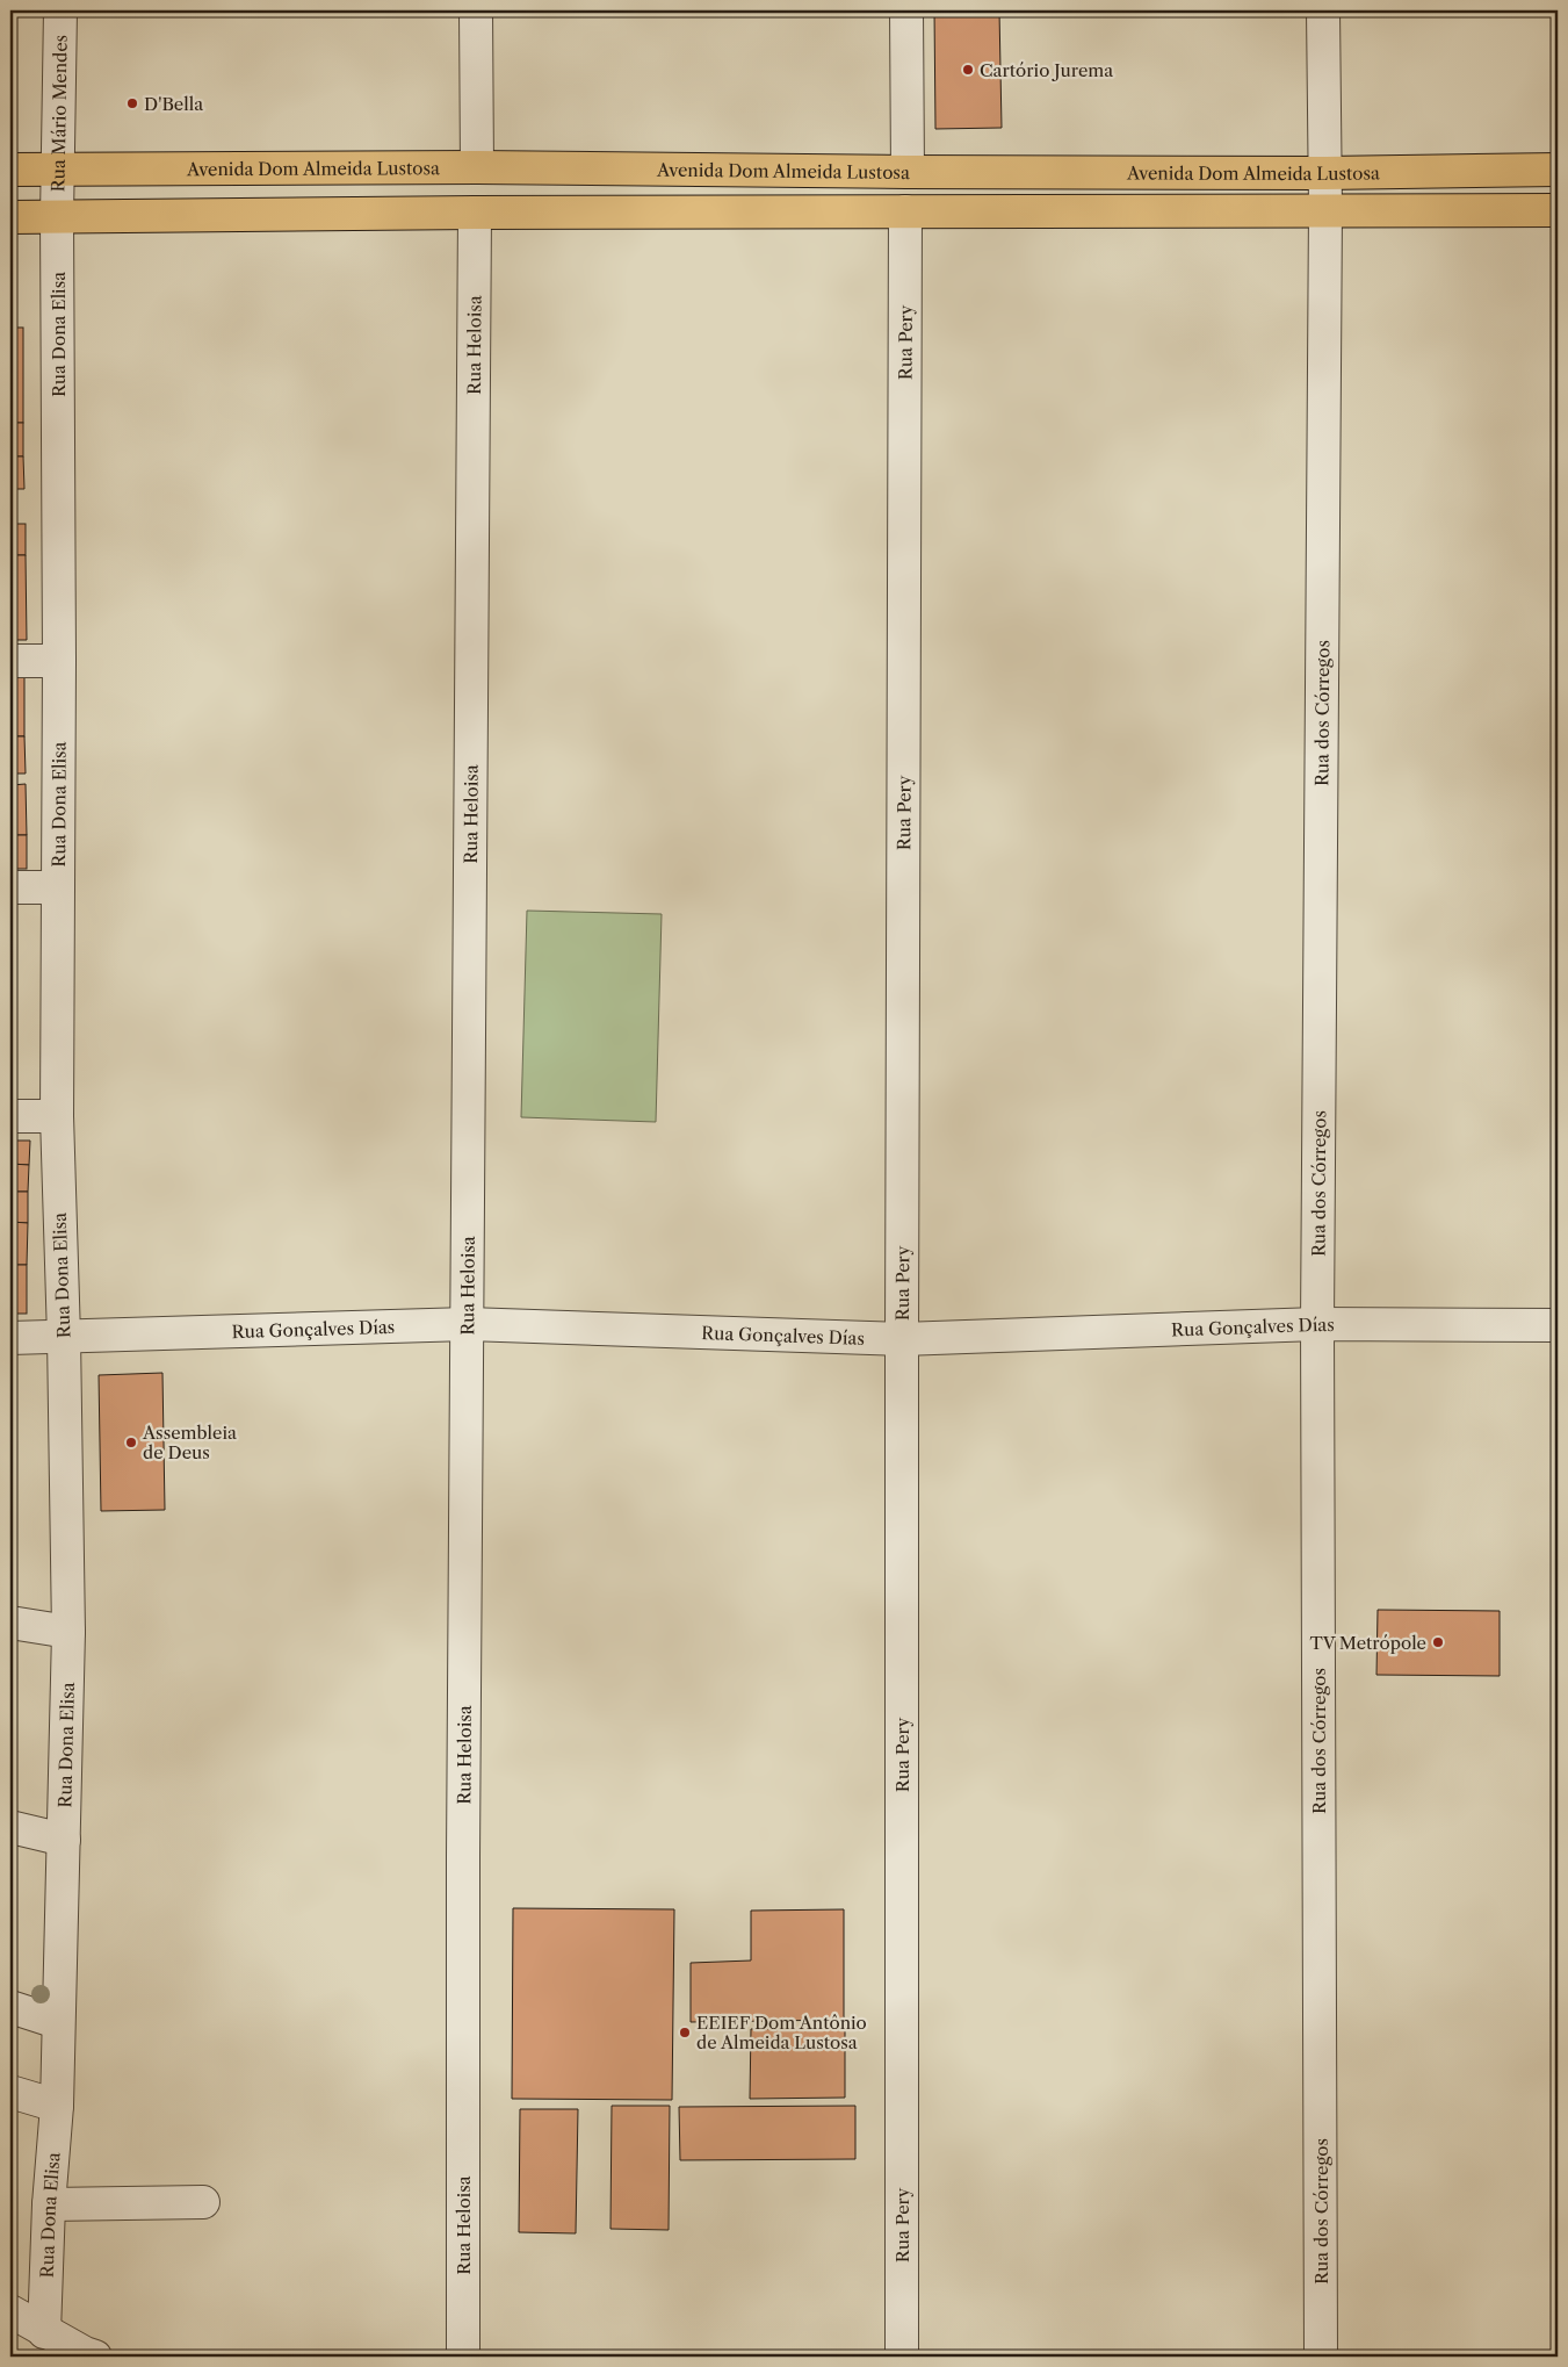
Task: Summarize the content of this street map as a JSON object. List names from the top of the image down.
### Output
{
  "streets": {
    "main road": ["Avenida Dom Almeida Lustosa"],
    "street": [
      "Rua Mário Mendes",
      "Rua Dona Elisa",
      "Rua Heloisa",
      "Rua Pery",
      "Rua dos Córregos",
      "Rua Gonçalves Días"
    ]
  },
  "crossings": [
    ["Rua Mário Mendes", "Avenida Dom Almeida Lustosa"],
    ["Rua Mário Mendes", "Rua Dona Elisa"],
    ["Avenida Dom Almeida Lustosa", "Rua dos Córregos"],
    ["Rua Dona Elisa", "Rua Gonçalves Días"],
    ["Rua Heloisa", "Rua Gonçalves Días"],
    ["Rua Pery", "Rua Gonçalves Días"],
    ["Rua dos Córregos", "Rua Gonçalves Días"]
  ],
  "places": [
    "Cartório Jurema",
    "D'Bella",
    "Assembleia de Deus",
    "TV Metrópole",
    "EEIEF Dom Antônio de Almeida Lustosa"
  ]
}
